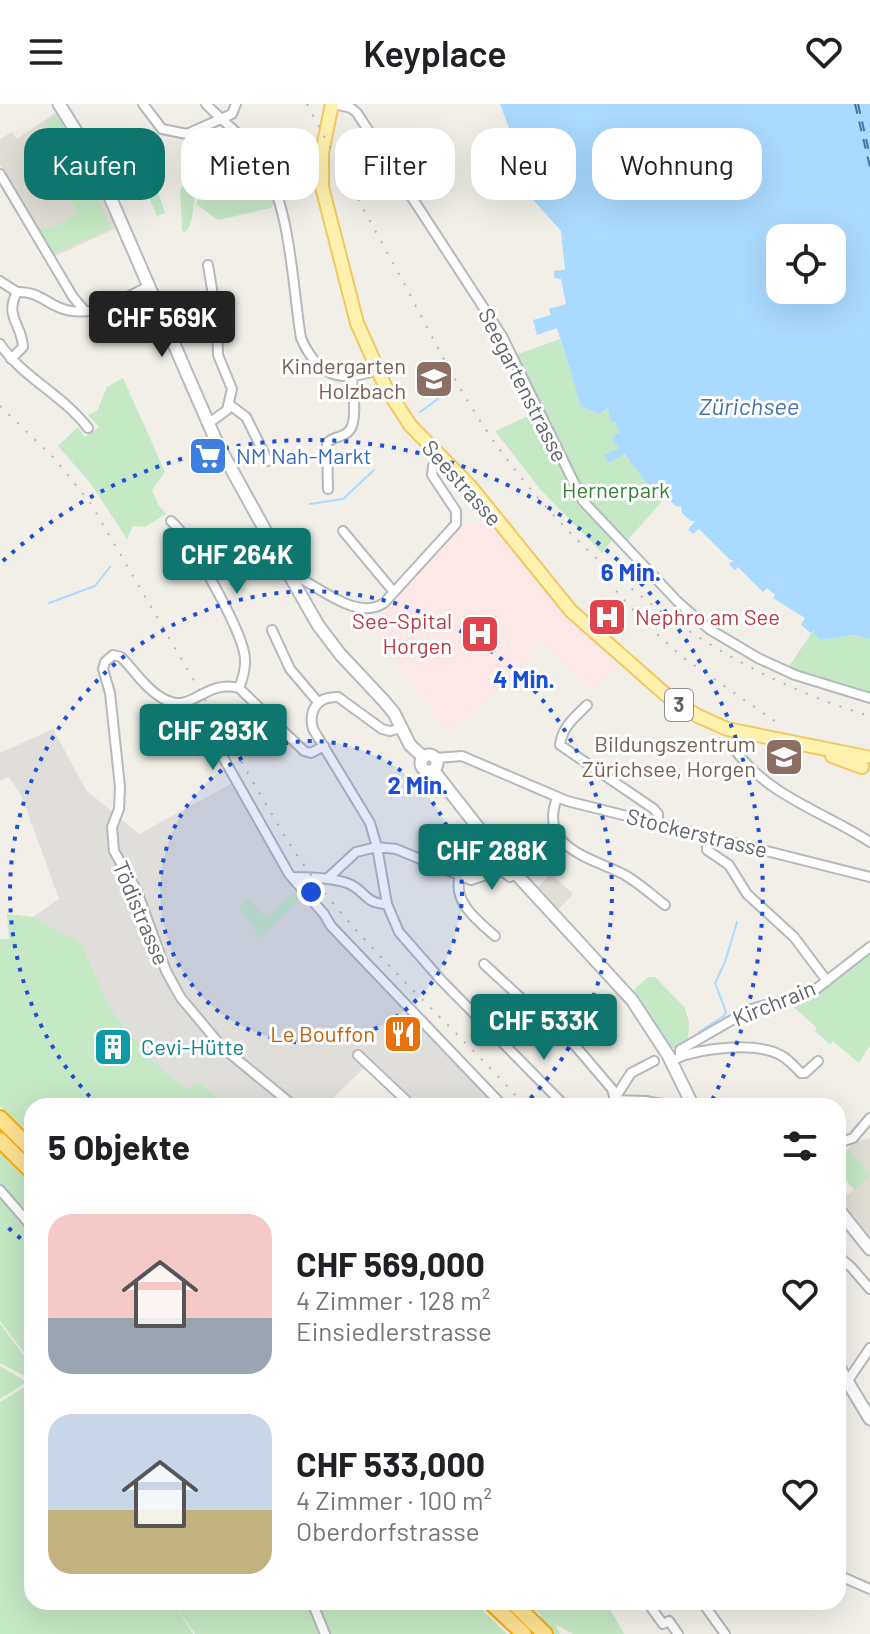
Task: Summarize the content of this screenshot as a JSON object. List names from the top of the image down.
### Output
{
  "streets": {
    "main road": ["Seestrasse", "3"],
    "street": [
      "Seegartenstrasse",
      "Stockerstrasse",
      "Tödistrasse",
      "Kirchrain"
    ]
  },
  "crossings": [
    ["Seegartenstrasse", "Seestrasse"]
  ],
  "water": ["Zürichsee"],
  "parks": ["Hernerpark"],
  "places": {
    "school or university": ["Kindergarten Holzbach", "Bildungszentrum Zürichsee, Horgen"],
    "supermarket": ["NM Nah-Markt"],
    "hospital": ["Nephro am See", "See-Spital Horgen"],
    "restaurant": ["Le Bouffon"],
    "building": ["Cevi-Hütte"]
  },
  "page": {
    "header": "Keyplace",
    "chip": [
      "Kaufen",
      "Mieten",
      "Filter",
      "Neu",
      "Wohnung"
    ],
    "price": [
      "CHF 569K",
      "CHF 264K",
      "CHF 293K",
      "CHF 288K",
      "CHF 533K"
    ],
    "heading": "5 Objekte",
    "list": [
      {
        "name": "CHF 569,000",
        "note": "4 Zimmer · 128 m² · Einsiedlerstrasse"
      },
      {
        "name": "CHF 533,000",
        "note": "4 Zimmer · 100 m² · Oberdorfstrasse"
      }
    ]
  },
  "rings": ["6 Min.", "4 Min.", "2 Min."]
}
